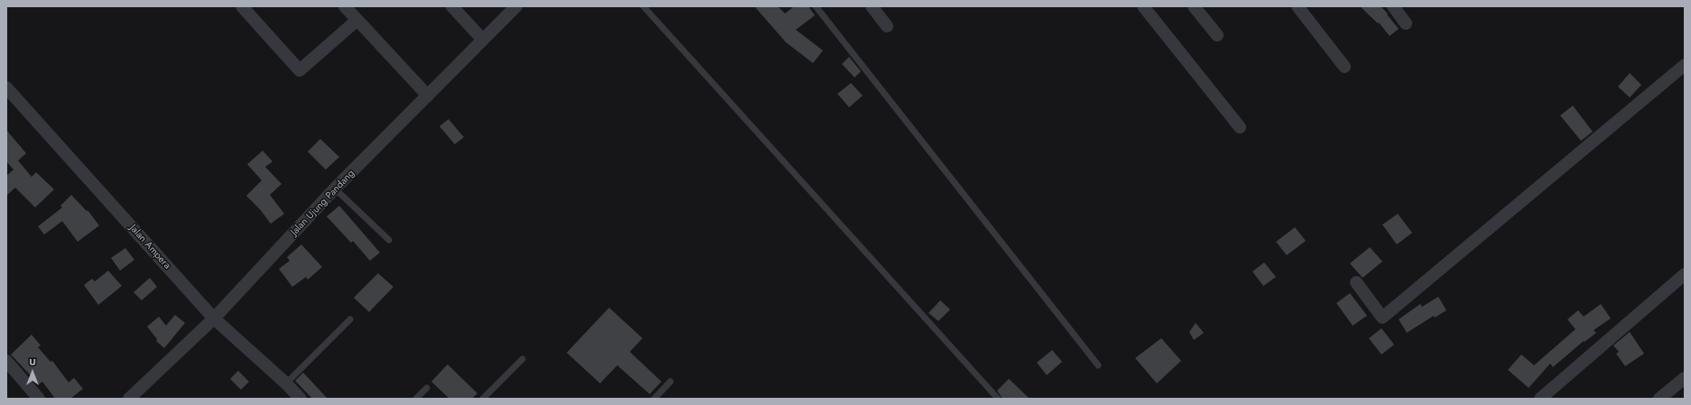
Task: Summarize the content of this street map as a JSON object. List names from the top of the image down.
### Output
{
  "streets": {
    "street": ["Jalan Ujung Pandang", "Jalan Ampera"]
  },
  "crossings": [
    ["Jalan Ujung Pandang", "Jalan Ampera"]
  ],
  "north": "top"
}
